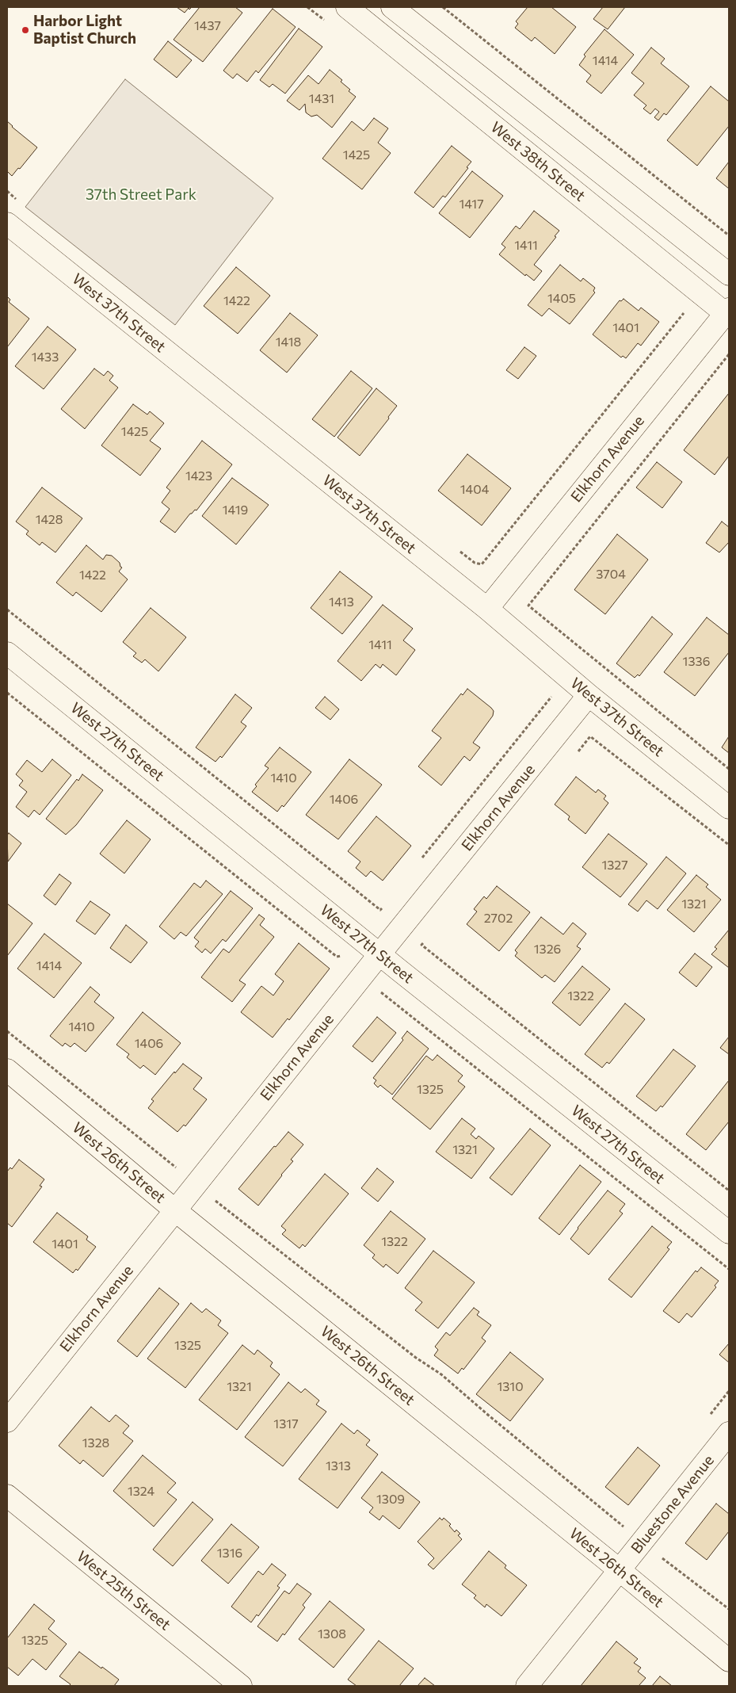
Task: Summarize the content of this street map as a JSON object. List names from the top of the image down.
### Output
{
  "streets": {
    "street": [
      "West 38th Street",
      "West 37th Street",
      "Elkhorn Avenue",
      "West 27th Street",
      "West 26th Street",
      "Bluestone Avenue",
      "West 25th Street"
    ]
  },
  "crossings": [
    ["West 38th Street", "Elkhorn Avenue"],
    ["West 37th Street", "Elkhorn Avenue"],
    ["Elkhorn Avenue", "West 27th Street"],
    ["Elkhorn Avenue", "West 26th Street"],
    ["West 26th Street", "Bluestone Avenue"]
  ],
  "parks": ["37th Street Park"],
  "places": ["Harbor Light Baptist Church"],
  "house_numbers": [
    "1437",
    "1414",
    "1431",
    "1425",
    "1417",
    "1411",
    "1405",
    "1422",
    "1401",
    "1418",
    "1433",
    "1425",
    "1423",
    "1404",
    "1419",
    "1428",
    "3704",
    "1422",
    "1413",
    "1411",
    "1336",
    "1410",
    "1406",
    "1327",
    "1321",
    "2702",
    "1326",
    "1414",
    "1322",
    "1410",
    "1406",
    "1325",
    "1321",
    "1322",
    "1401",
    "1325",
    "1321",
    "1310",
    "1317",
    "1328",
    "1313",
    "1324",
    "1309",
    "1316",
    "1308",
    "1325"
  ]
}
